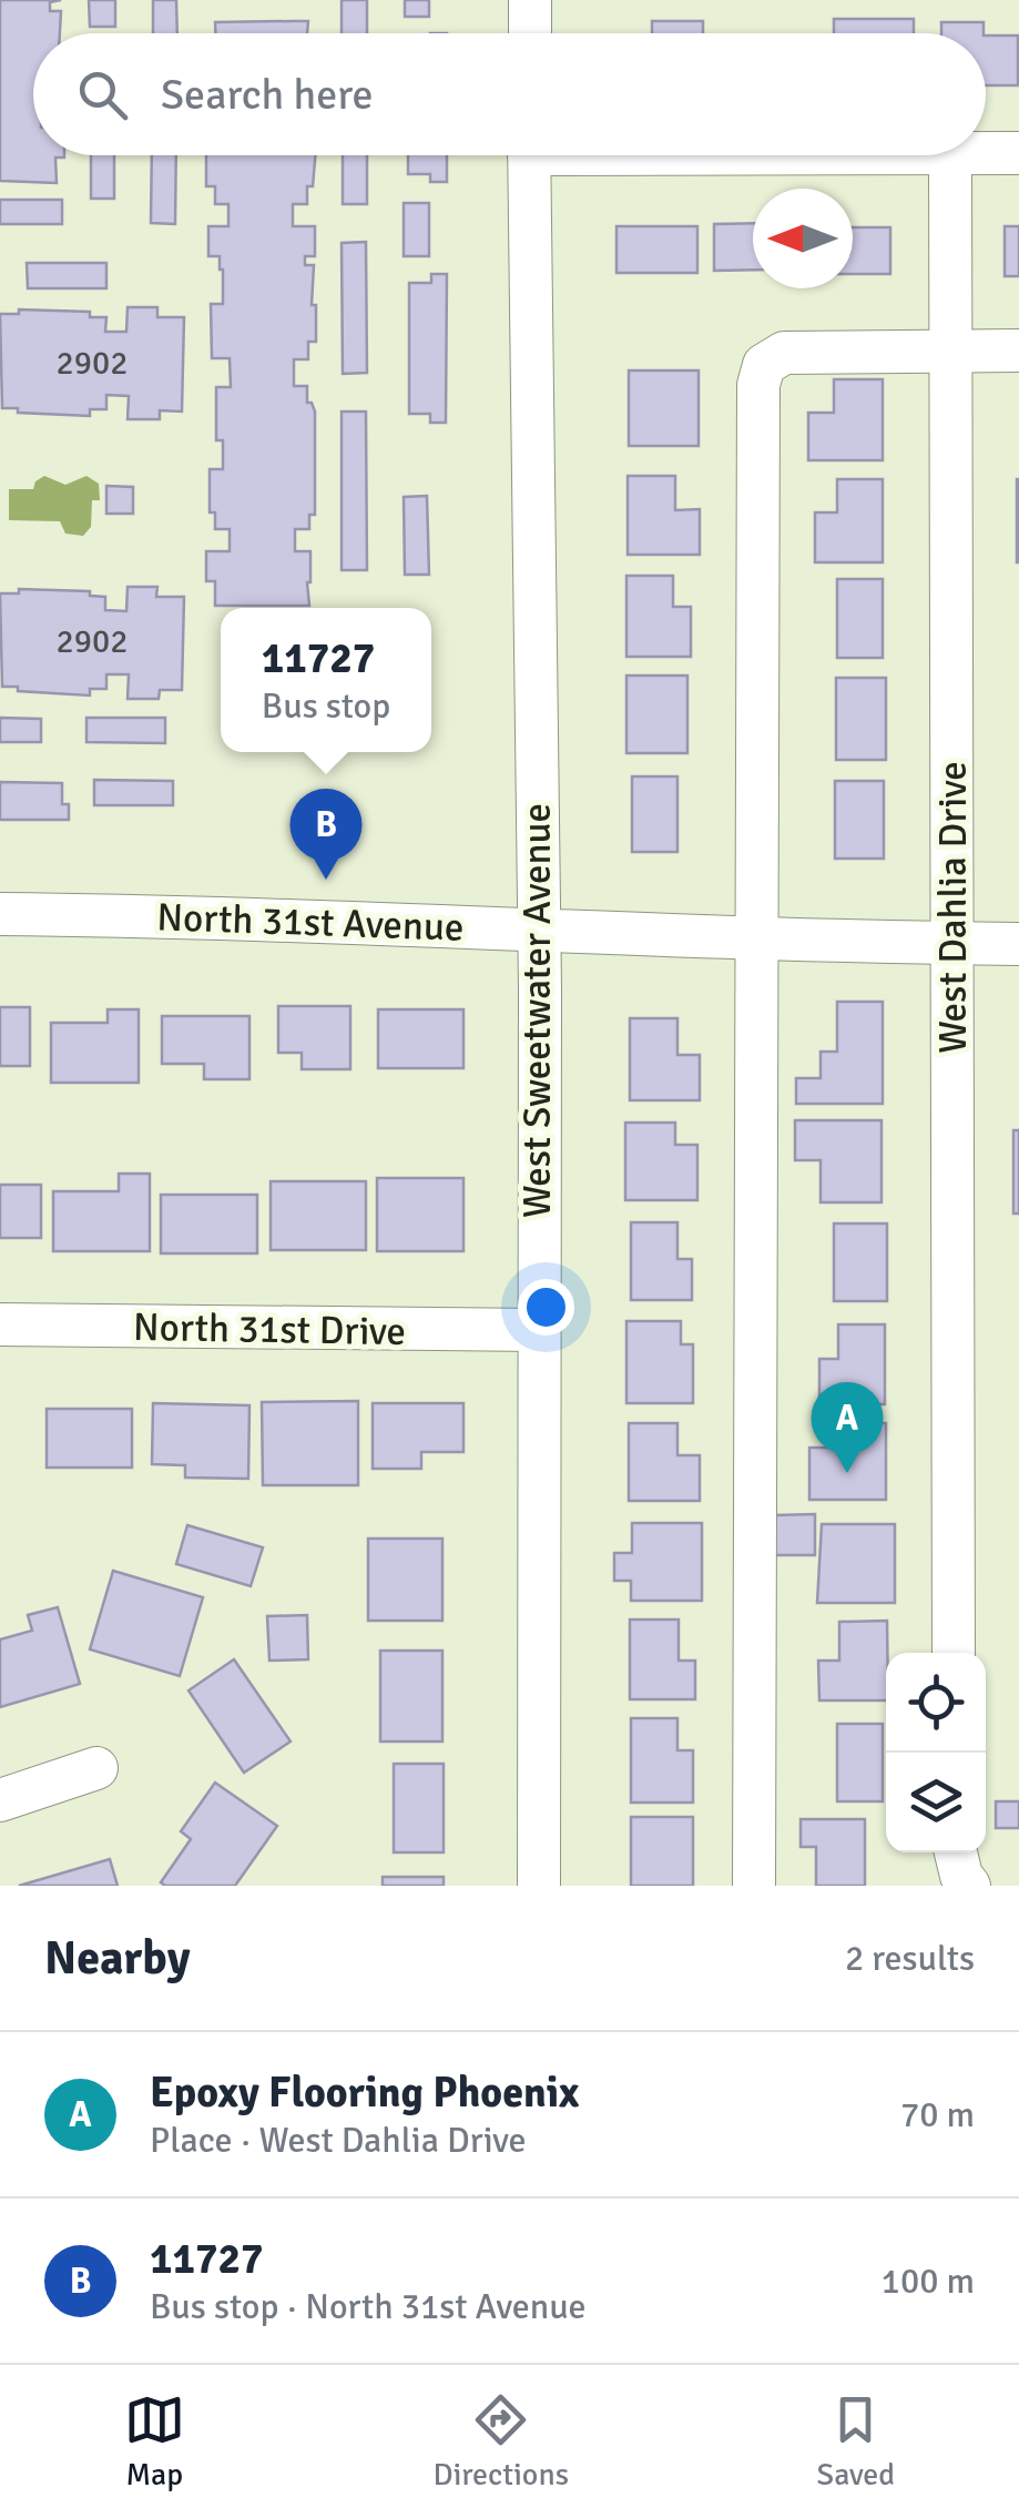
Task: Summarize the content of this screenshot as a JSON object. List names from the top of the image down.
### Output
{
  "streets": {
    "street": [
      "West Dahlia Drive",
      "North 31st Avenue",
      "West Sweetwater Avenue",
      "North 31st Drive"
    ]
  },
  "crossings": [
    ["West Dahlia Drive", "North 31st Avenue"],
    ["North 31st Avenue", "West Sweetwater Avenue"],
    ["West Sweetwater Avenue", "North 31st Drive"]
  ],
  "house_numbers": ["2902", "2902"],
  "north": "left",
  "page": {
    "search": "Search here",
    "popup": ["11727", "Bus stop"],
    "pins": ["B", "A"],
    "heading": ["Nearby", "2 results"],
    "list": [
      {
        "mark": "A",
        "name": "Epoxy Flooring Phoenix",
        "note": "Place · West Dahlia Drive",
        "value": "70 m"
      },
      {
        "mark": "B",
        "name": "11727",
        "note": "Bus stop · North 31st Avenue",
        "value": "100 m"
      }
    ],
    "nav": ["Map", "Directions", "Saved"]
  }
}
